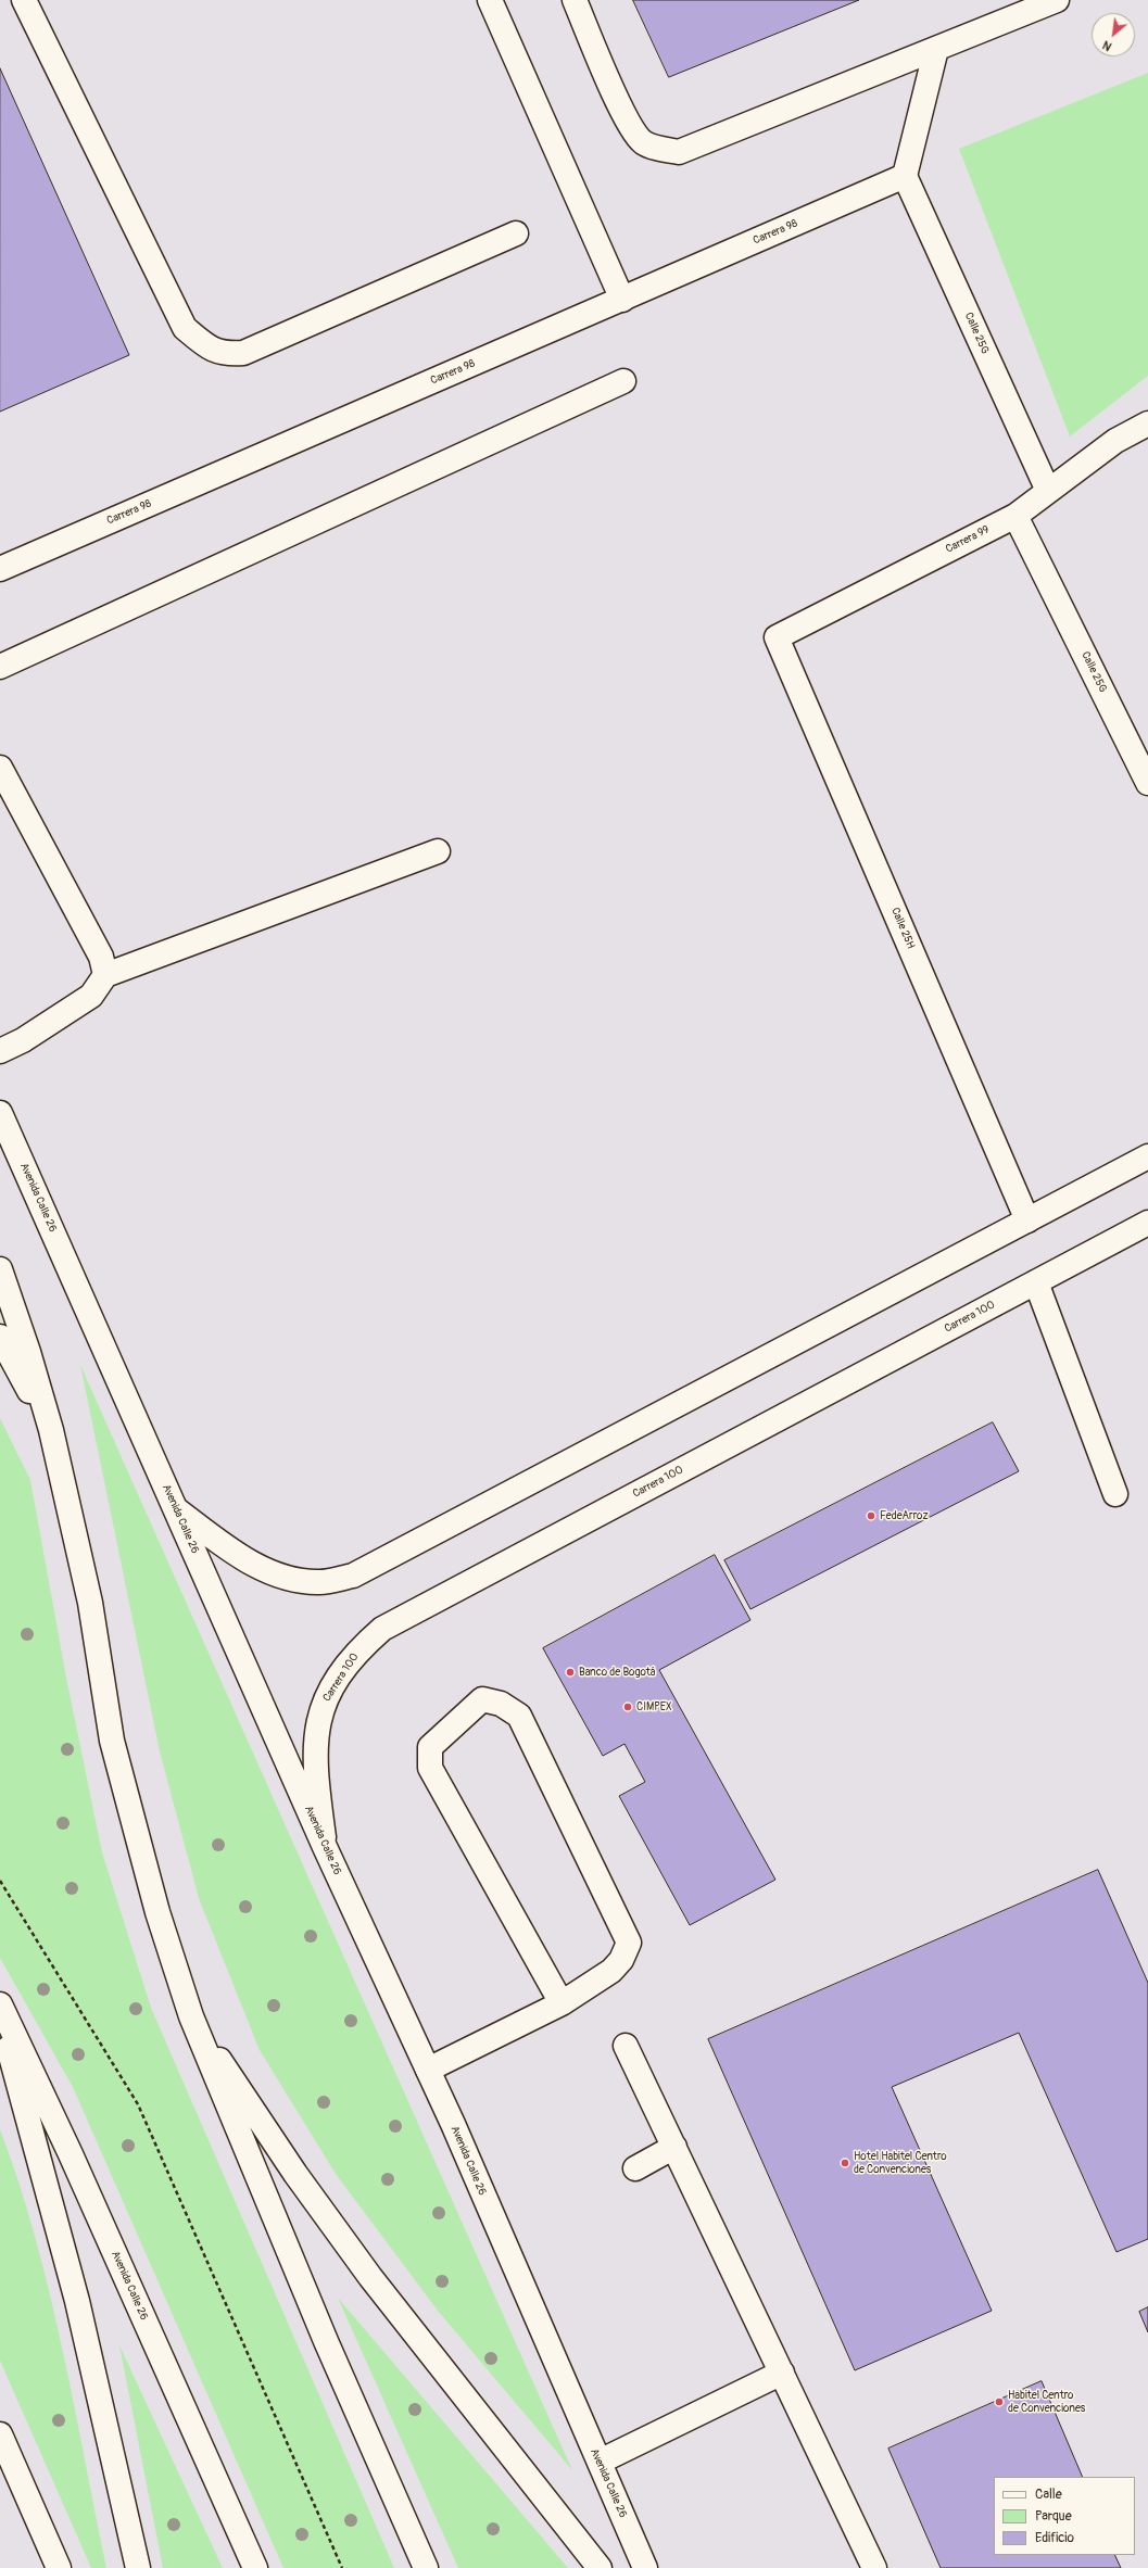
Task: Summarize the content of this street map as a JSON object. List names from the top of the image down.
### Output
{
  "streets": {
    "main road": [
      "Carrera 98",
      "Calle 25G",
      "Carrera 99",
      "Calle 25H",
      "Avenida Calle 26",
      "Carrera 100"
    ]
  },
  "crossings": [
    ["Carrera 98", "Calle 25G"],
    ["Calle 25G", "Carrera 99"],
    ["Carrera 99", "Calle 25H"],
    ["Avenida Calle 26", "Carrera 100"]
  ],
  "places": [
    "FedeArroz",
    "Banco de Bogotá",
    "CIMPEX",
    "Hotel Habitel Centro de Convenciones",
    "Habitel Centro de Convenciones"
  ],
  "legend": ["Calle", "Parque", "Edificio"],
  "north": "bottom left"
}
